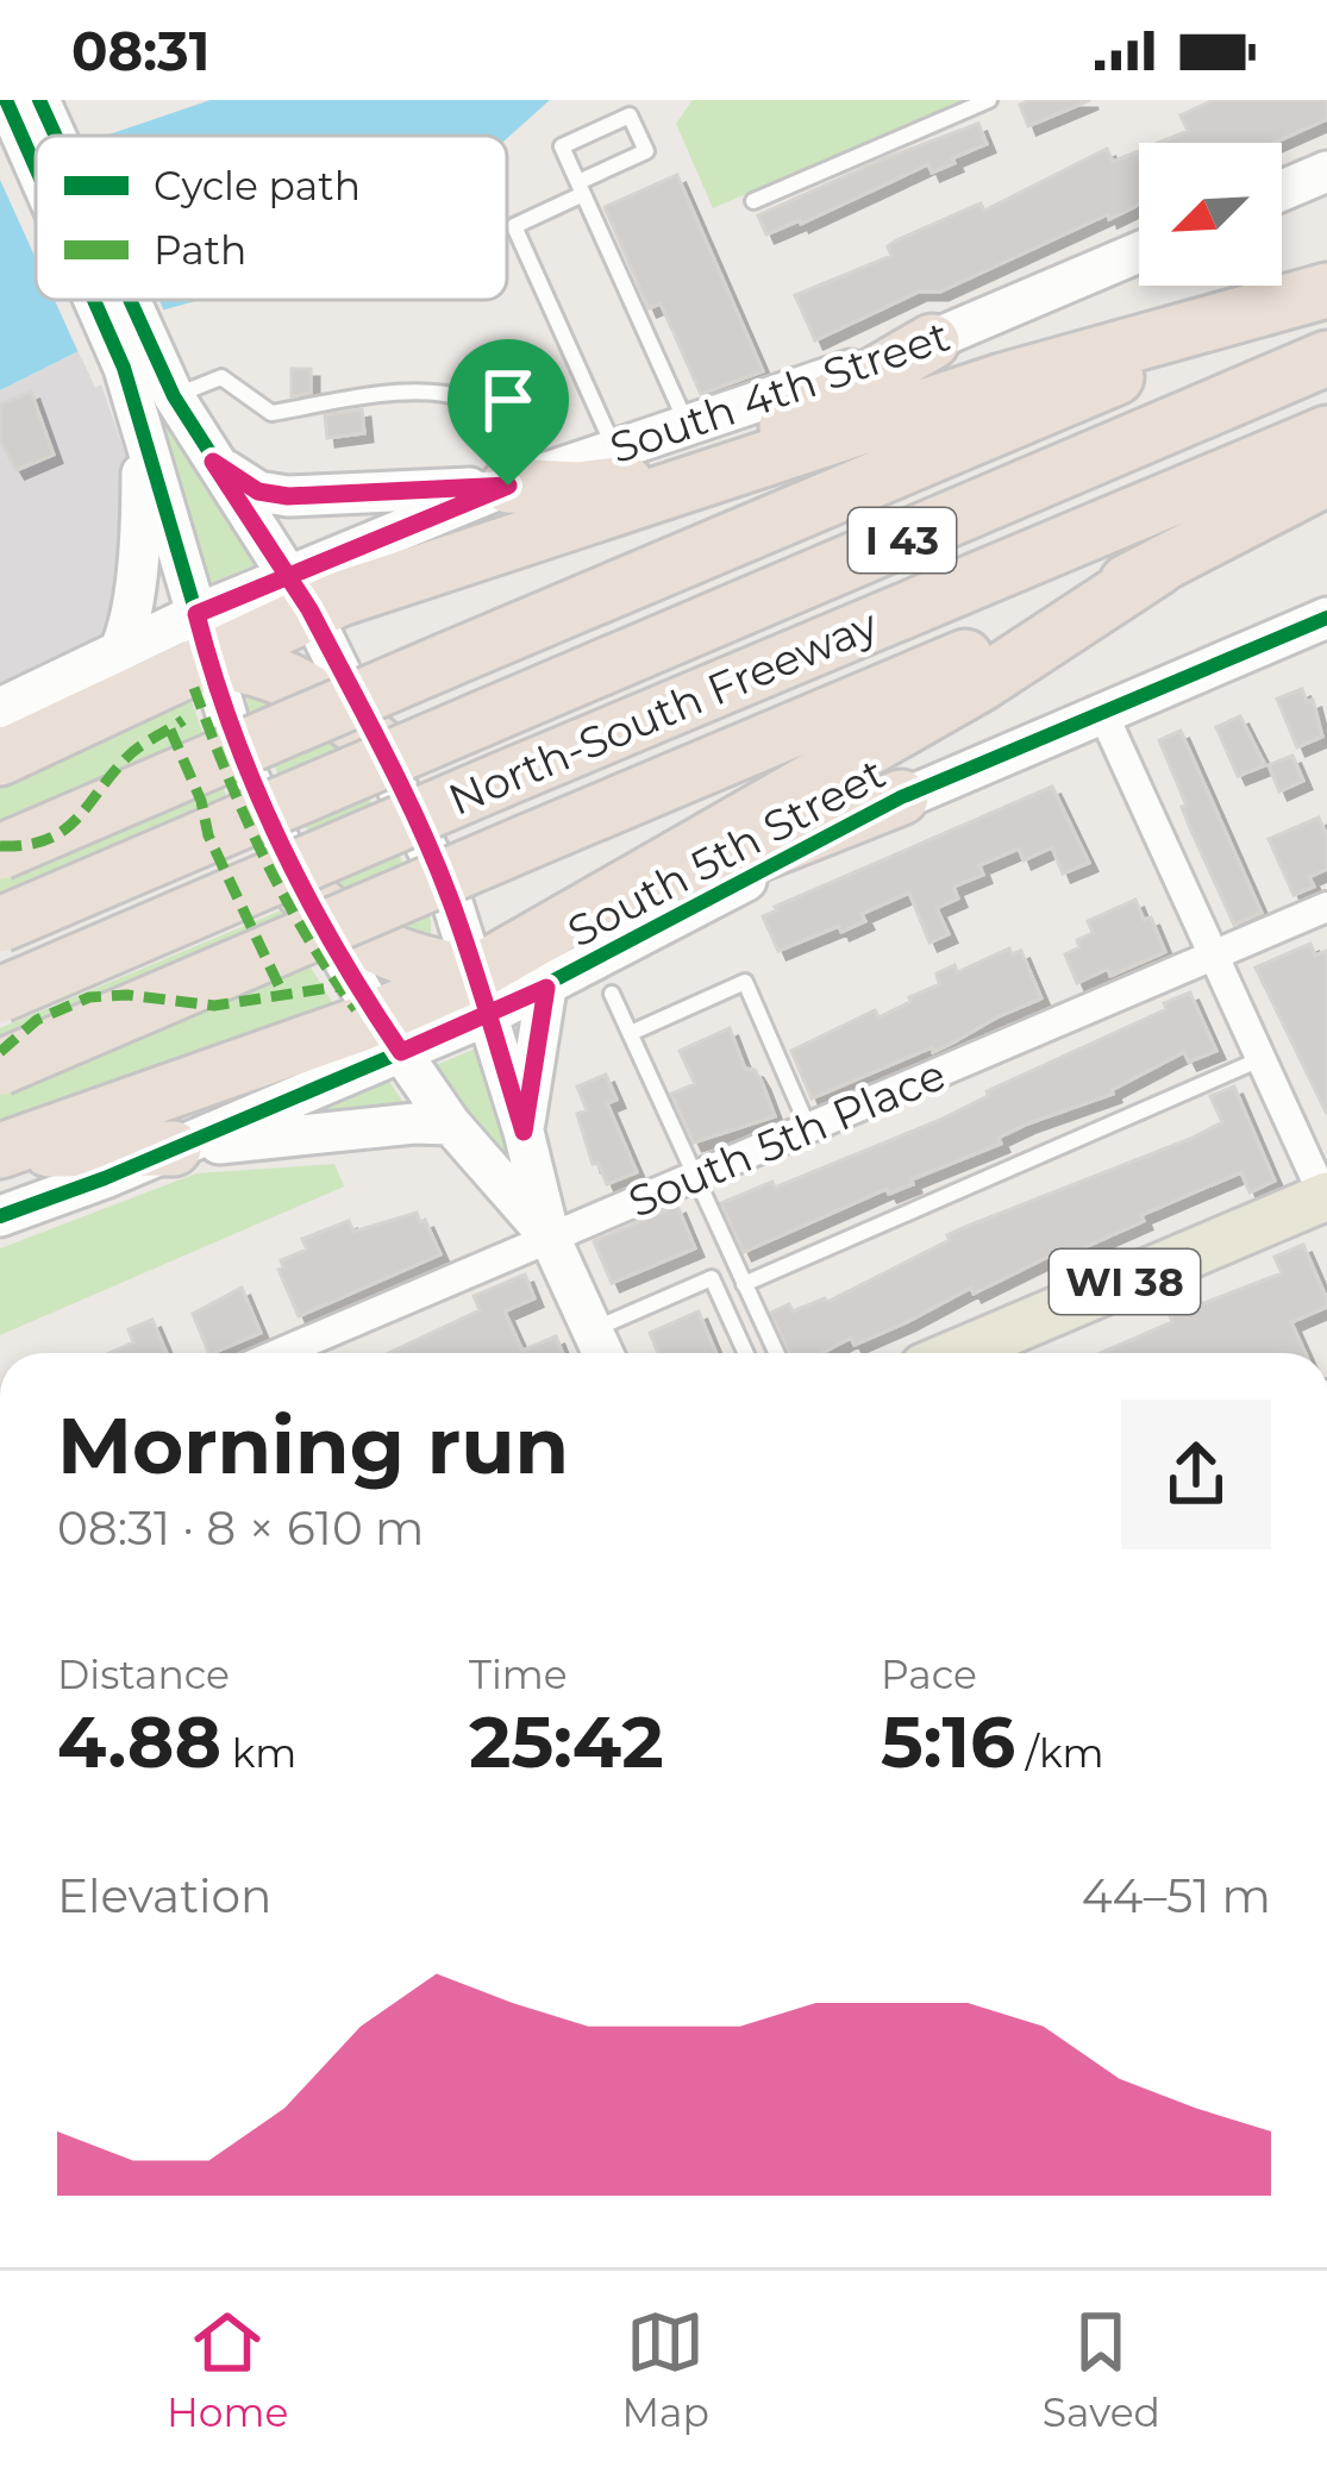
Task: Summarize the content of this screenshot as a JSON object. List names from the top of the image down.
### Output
{
  "streets": {
    "highway": ["I 43", "North-South Freeway"],
    "main road": ["South 4th Street", "South 5th Street", "WI 38"],
    "street": ["South 5th Place"]
  },
  "legend": ["Cycle path", "Path"],
  "north": "bottom left",
  "page": {
    "status": "08:31",
    "heading": ["Morning run", "08:31 · 8 × 610 m"],
    "stats": [
      ["Distance", "4.88 km"],
      ["Time", "25:42"],
      ["Pace", "5:16 /km"]
    ],
    "chart": ["Elevation", "44–51 m"],
    "tabs": ["Home", "Map", "Saved"]
  }
}
